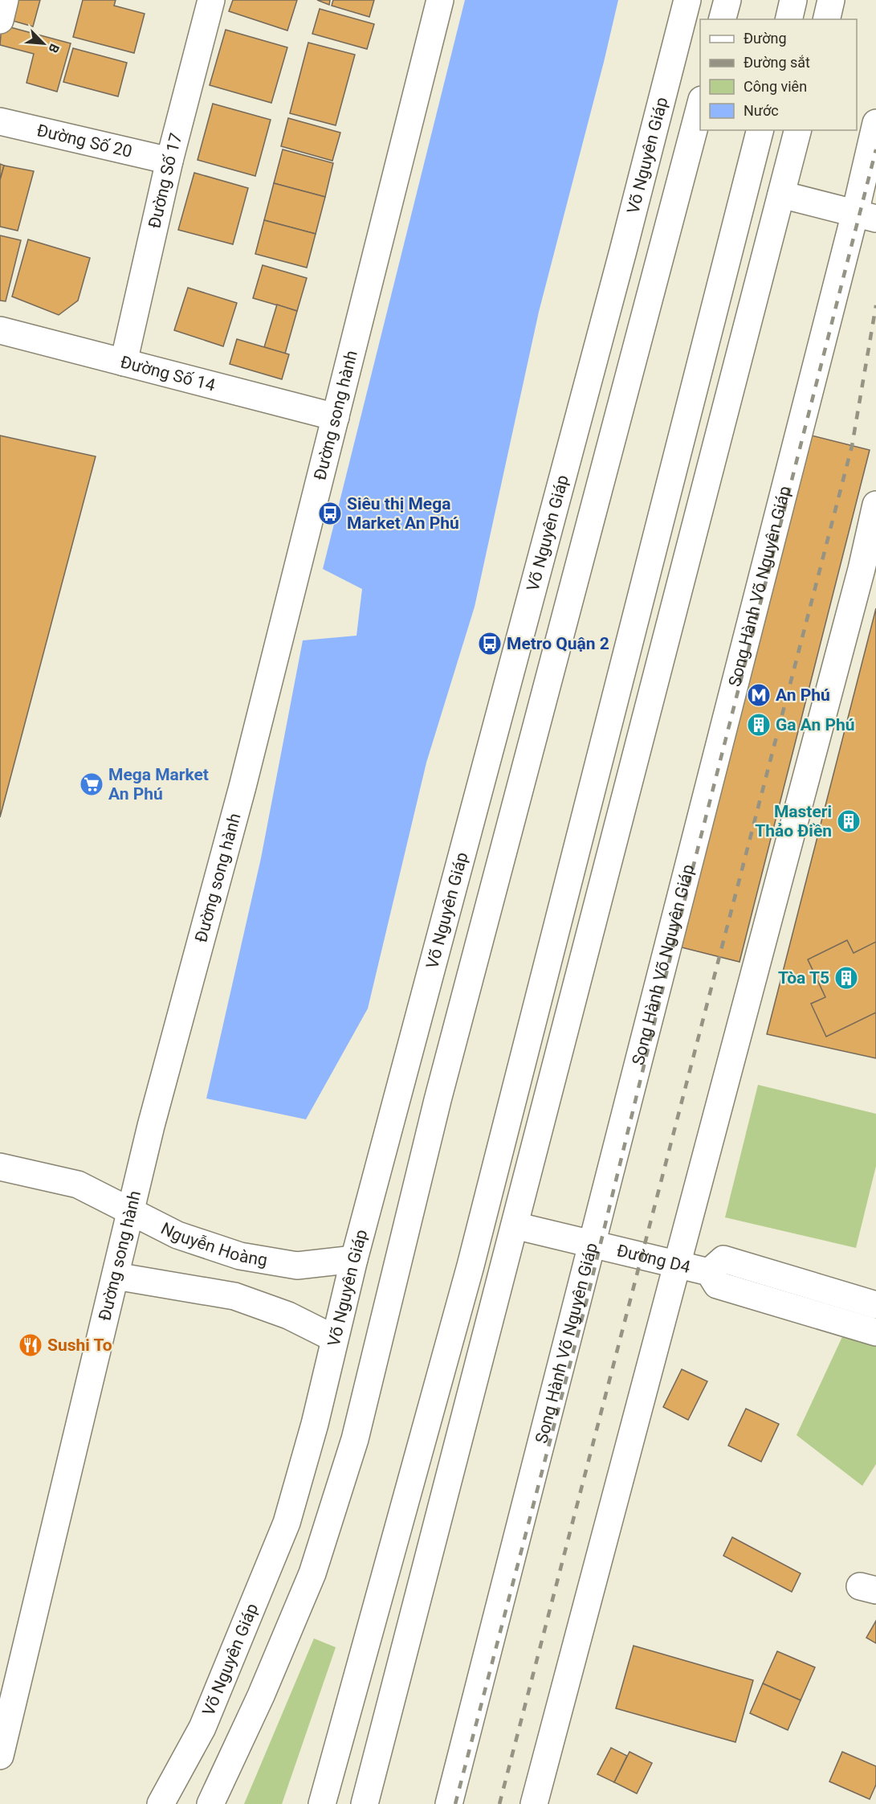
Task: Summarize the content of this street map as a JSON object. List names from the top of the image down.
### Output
{
  "streets": {
    "main road": [
      "Đường Số 20",
      "Võ Nguyên Giáp",
      "Đường Số 17",
      "Đường Số 14",
      "Đường song hành",
      "Song Hành Võ Nguyên Giáp",
      "Nguyễn Hoàng",
      "Đường D4"
    ]
  },
  "crossings": [
    ["Đường Số 20", "Đường Số 17"],
    ["Võ Nguyên Giáp", "Nguyễn Hoàng"],
    ["Đường Số 17", "Đường Số 14"],
    ["Đường Số 14", "Đường song hành"],
    ["Đường song hành", "Nguyễn Hoàng"],
    ["Song Hành Võ Nguyên Giáp", "Đường D4"]
  ],
  "places": {
    "bus stop": ["Siêu thị Mega Market An Phú", "Metro Quận 2"],
    "metro station": ["An Phú"],
    "building": ["Ga An Phú", "Masteri Thảo Điền", "Tòa T5"],
    "supermarket": ["Mega Market An Phú"],
    "restaurant": ["Sushi To"]
  },
  "legend": [
    "Đường",
    "Đường sắt",
    "Công viên",
    "Nước"
  ],
  "north": "bottom right"
}
